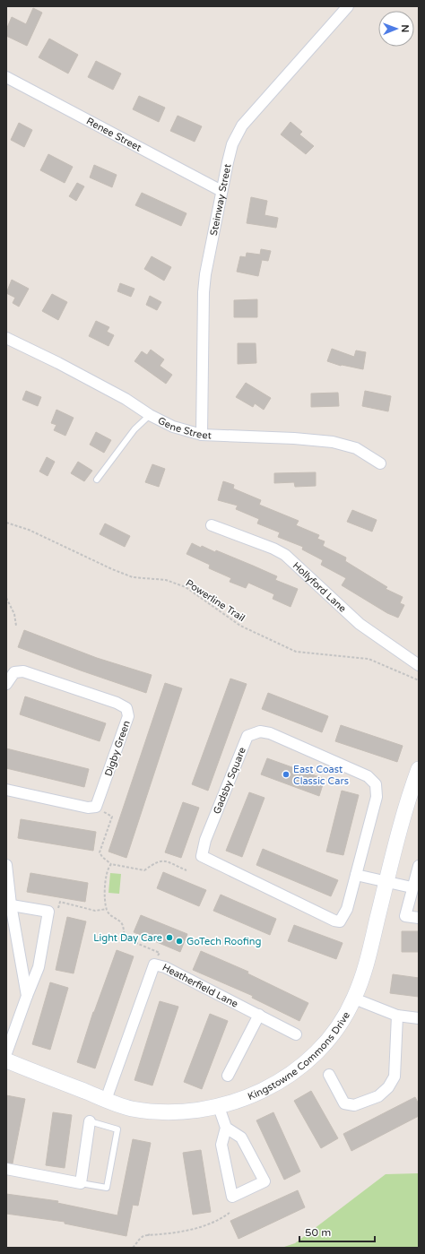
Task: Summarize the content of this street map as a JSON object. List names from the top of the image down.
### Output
{
  "streets": {
    "street": [
      "Renee Street",
      "Steinway Street",
      "Gene Street",
      "Hollyford Lane",
      "Digby Green",
      "Gadsby Square",
      "Heatherfield Lane",
      "Kingstowne Commons Drive"
    ],
    "path": ["Powerline Trail"]
  },
  "crossings": [
    ["Renee Street", "Steinway Street"],
    ["Steinway Street", "Gene Street"],
    ["Heatherfield Lane", "Kingstowne Commons Drive"]
  ],
  "places": ["East Coast Classic Cars", "Light Day Care", "GoTech Roofing"],
  "scale_bar": "50 m",
  "north": "right"
}
